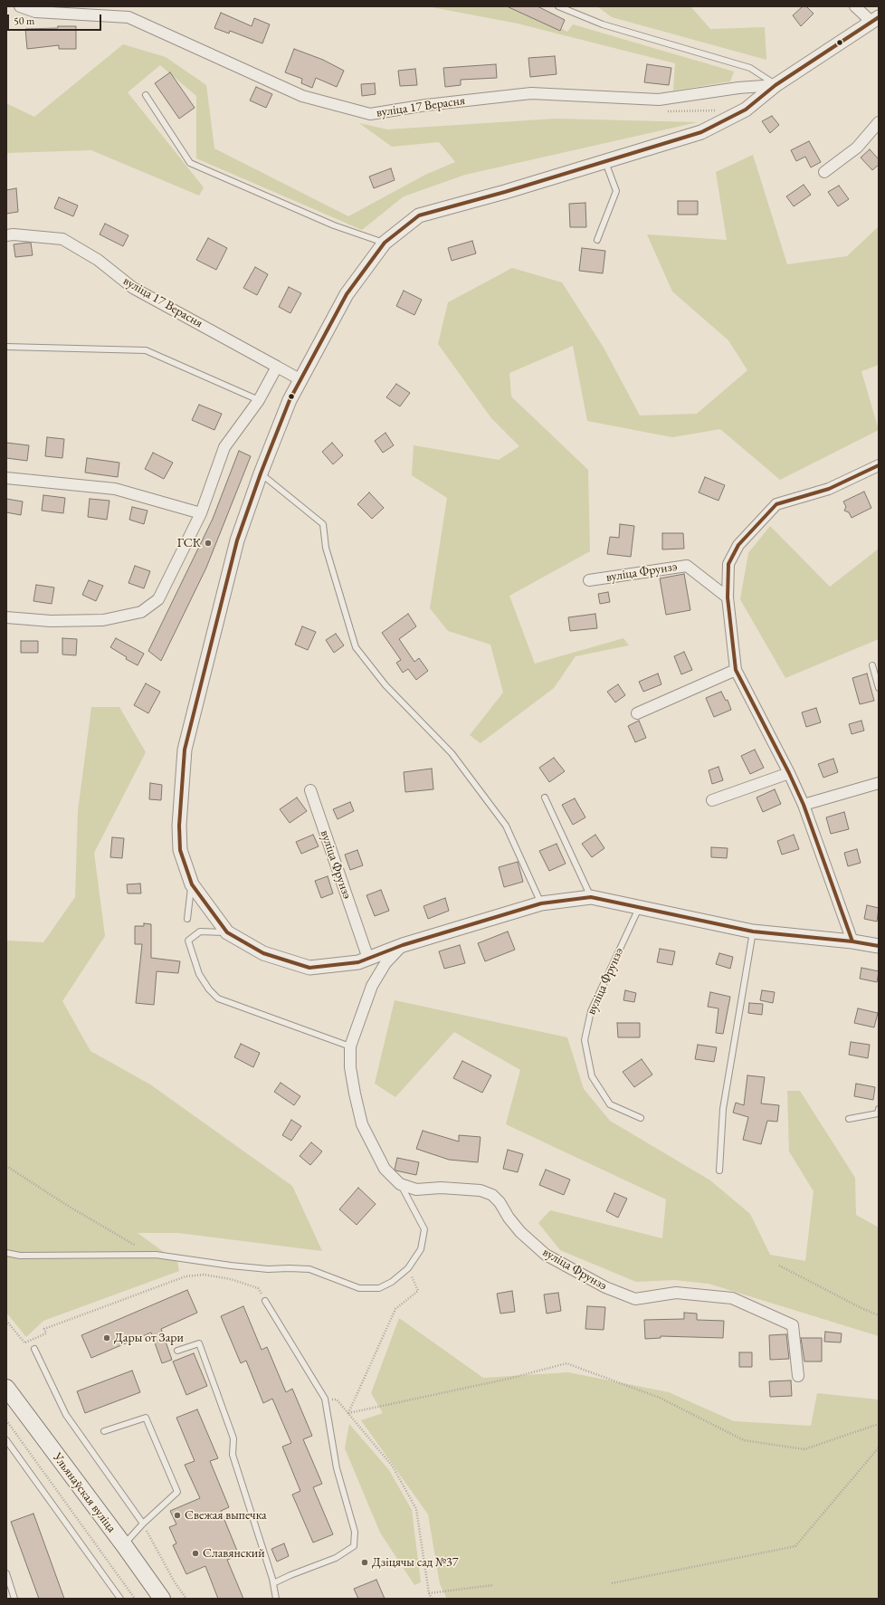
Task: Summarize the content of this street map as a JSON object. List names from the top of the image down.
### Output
{
  "streets": {
    "main road": ["Ульянаўская вуліца"],
    "street": ["вуліца 17 Верасня", "вуліца Фрунзэ"]
  },
  "crossings": [
    ["вуліца 17 Верасня", "вуліца Фрунзэ"]
  ],
  "places": [
    "ГСК",
    "Дары от Зари",
    "Свежая выпечка",
    "Славянский",
    "Дзіцячы сад №37"
  ],
  "scale_bar": "50 m"
}
